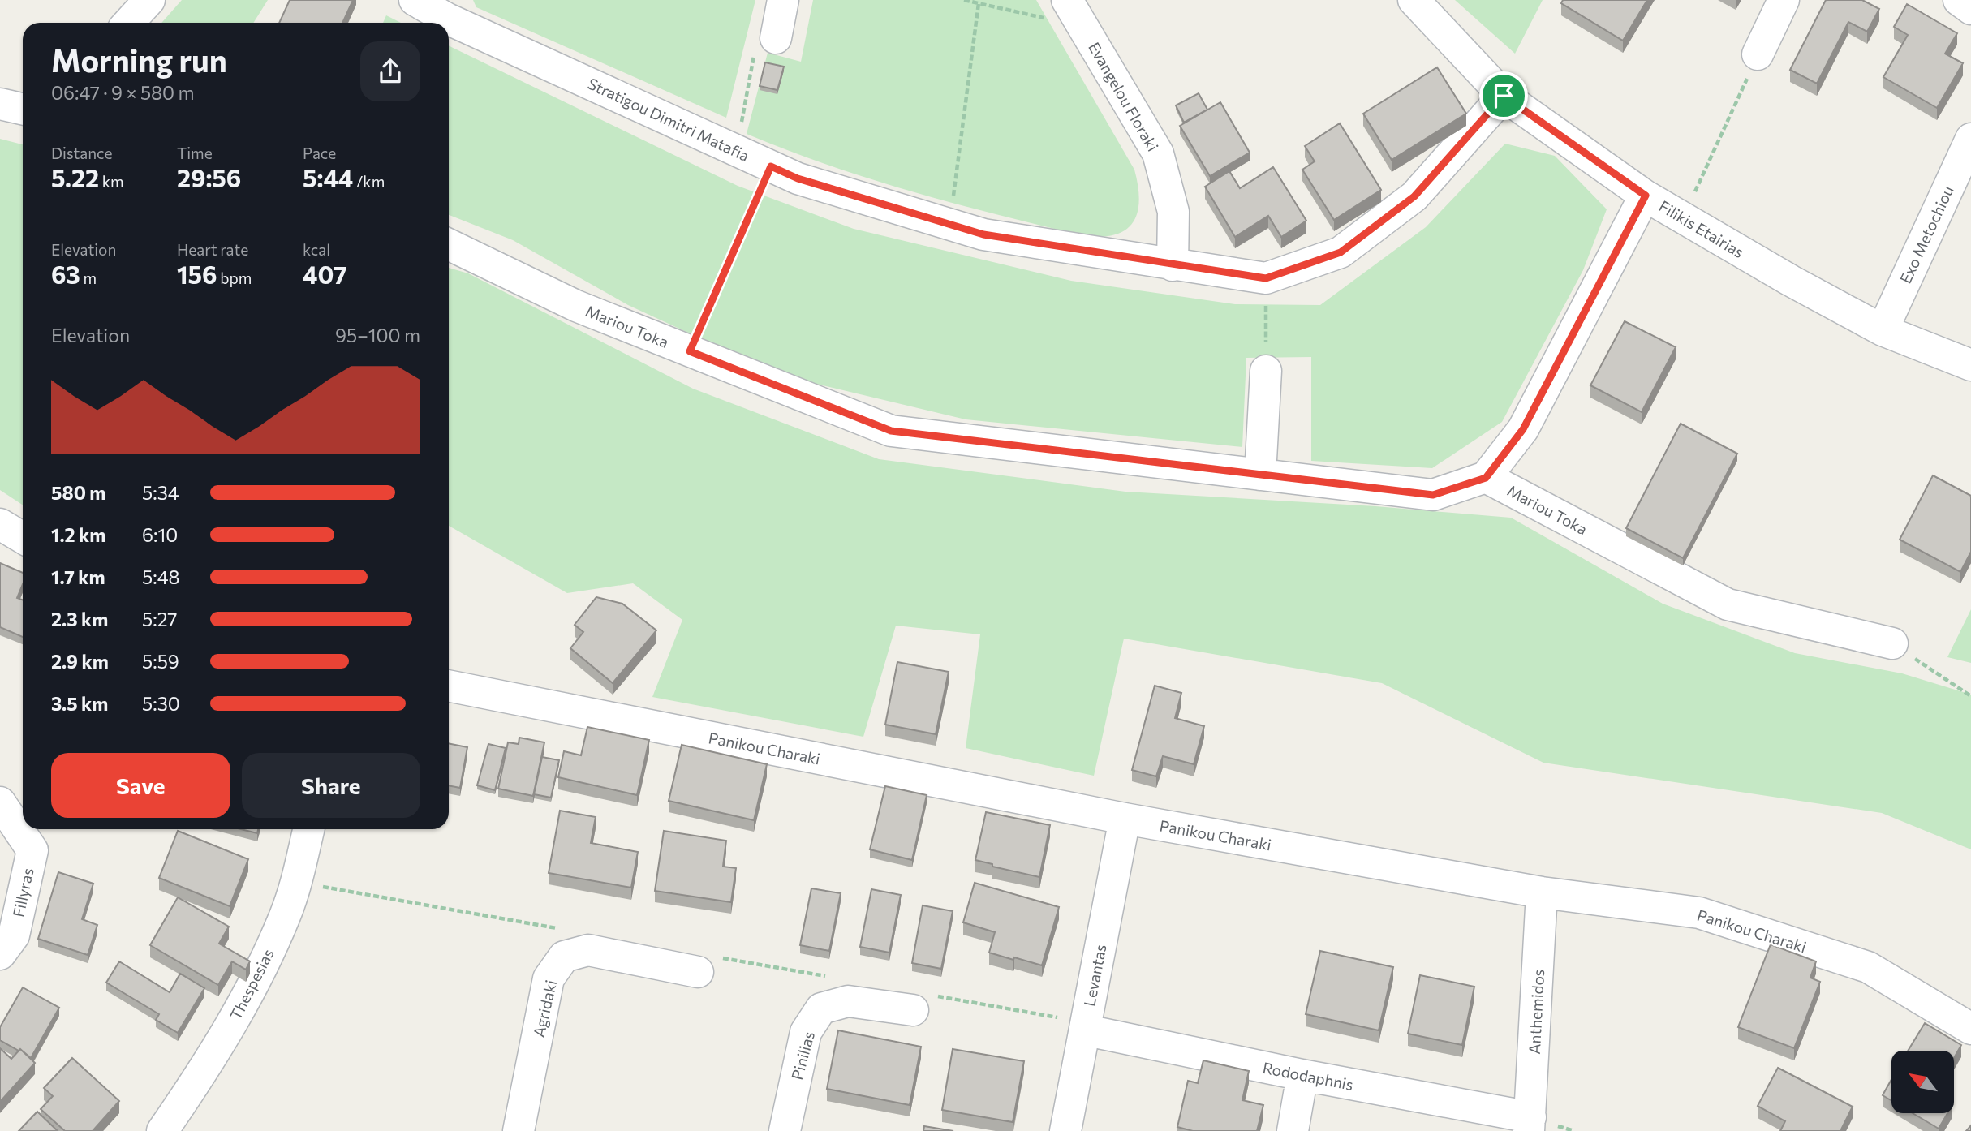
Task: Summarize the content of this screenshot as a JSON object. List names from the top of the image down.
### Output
{
  "streets": {
    "street": [
      "Evangelou Floraki",
      "Stratigou Dimitri Matafia",
      "Filikis Etairias",
      "Exo Metochiou",
      "Mariou Toka",
      "Panikou Charaki",
      "Fillyras",
      "Levantas",
      "Thespesias",
      "Agridaki",
      "Anthemidos",
      "Pinilias",
      "Rododaphnis"
    ]
  },
  "crossings": [
    ["Evangelou Floraki", "Stratigou Dimitri Matafia"],
    ["Stratigou Dimitri Matafia", "Filikis Etairias"],
    ["Filikis Etairias", "Exo Metochiou"],
    ["Panikou Charaki", "Levantas"],
    ["Panikou Charaki", "Anthemidos"],
    ["Levantas", "Rododaphnis"],
    ["Anthemidos", "Rododaphnis"]
  ],
  "north": "top left",
  "page": {
    "heading": ["Morning run", "06:47 · 9 × 580 m"],
    "stats": [
      ["Distance", "5.22 km"],
      ["Time", "29:56"],
      ["Pace", "5:44 /km"],
      ["Elevation", "63 m"],
      ["Heart rate", "156 bpm"],
      ["kcal", "407"]
    ],
    "chart": ["Elevation", "95–100 m"],
    "list": [
      {
        "name": "580 m",
        "note": "5:34"
      },
      {
        "name": "1.2 km",
        "note": "6:10"
      },
      {
        "name": "1.7 km",
        "note": "5:48"
      },
      {
        "name": "2.3 km",
        "note": "5:27"
      },
      {
        "name": "2.9 km",
        "note": "5:59"
      },
      {
        "name": "3.5 km",
        "note": "5:30"
      }
    ],
    "buttons": ["Save", "Share"]
  }
}
